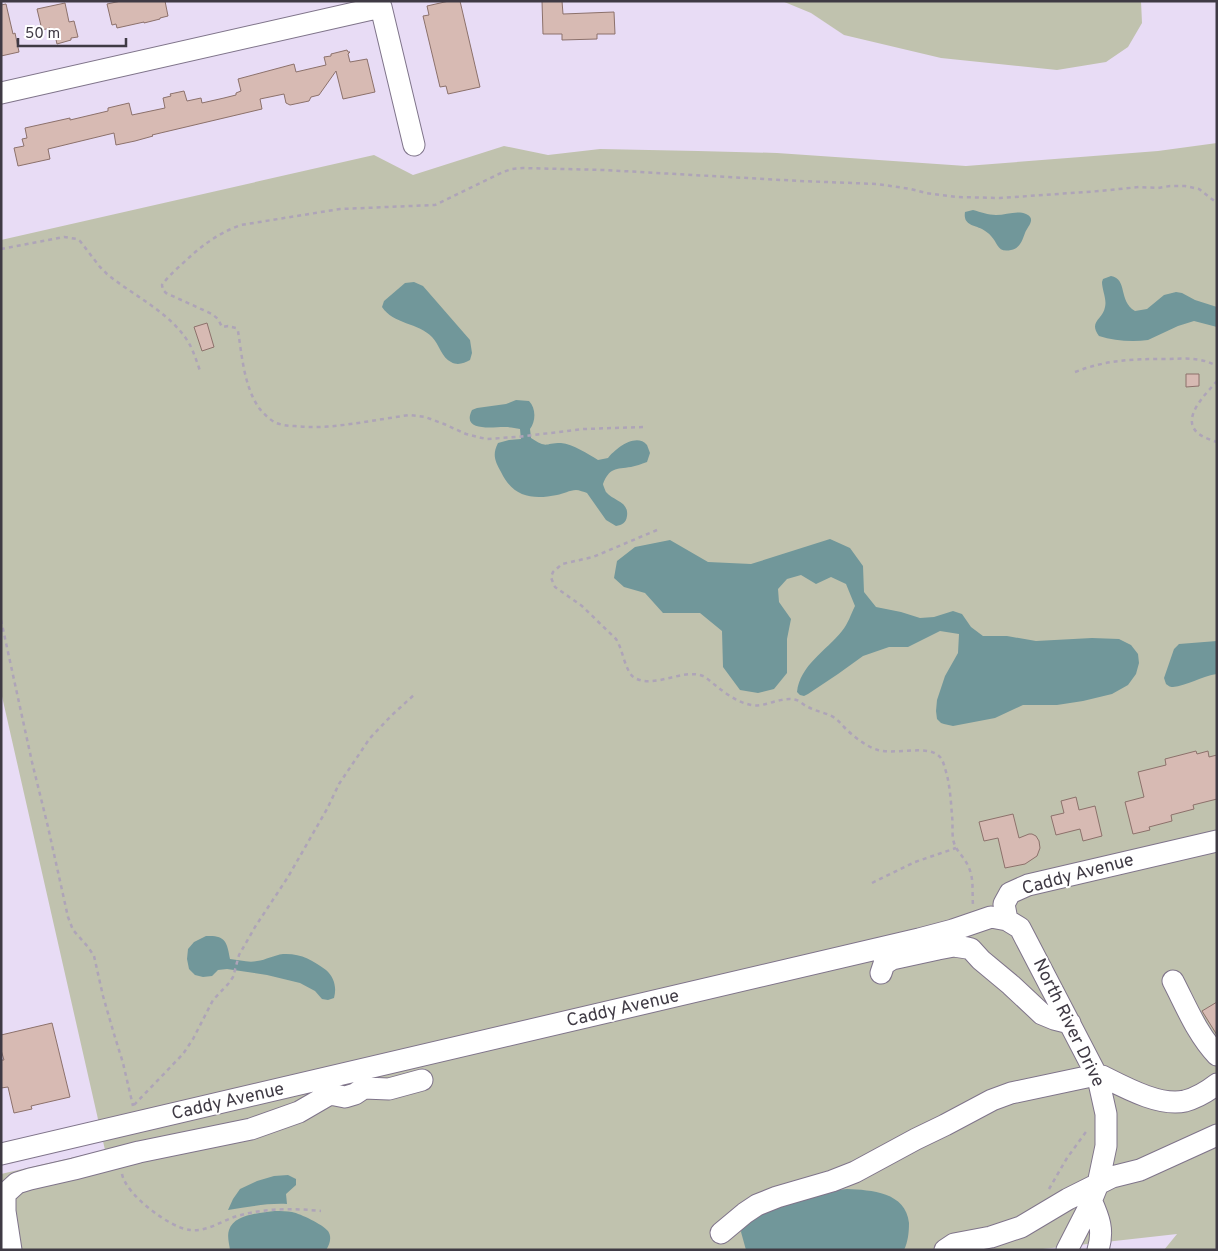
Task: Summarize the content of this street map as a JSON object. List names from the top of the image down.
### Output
{
  "streets": {
    "street": ["Caddy Avenue", "North River Drive"]
  },
  "crossings": [
    ["Caddy Avenue", "North River Drive"]
  ],
  "scale_bar": "50 m"
}
